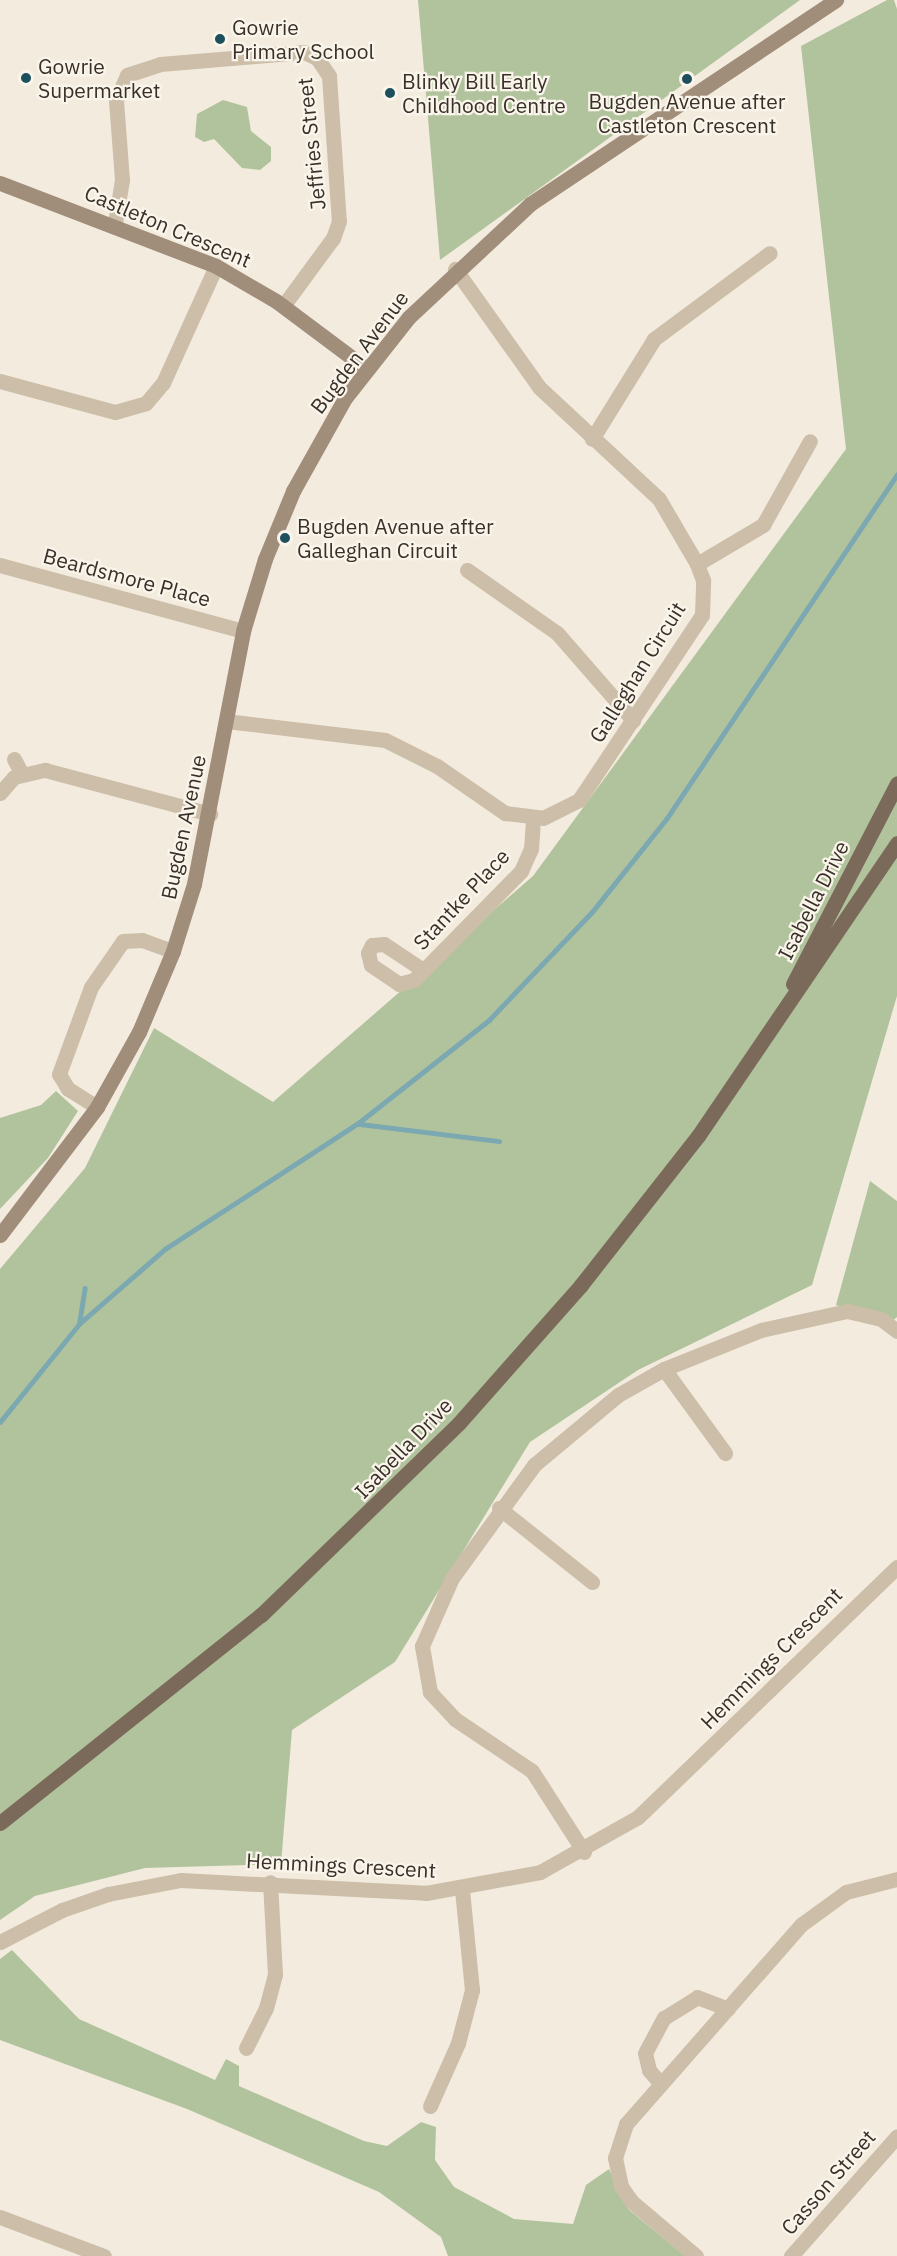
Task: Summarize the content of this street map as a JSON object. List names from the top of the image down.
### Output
{
  "streets": {
    "main road": ["Isabella Drive"],
    "street": [
      "Jeffries Street",
      "Castleton Crescent",
      "Bugden Avenue",
      "Beardsmore Place",
      "Galleghan Circuit",
      "Stantke Place",
      "Hemmings Crescent",
      "Casson Street"
    ]
  },
  "crossings": [
    ["Jeffries Street", "Castleton Crescent"],
    ["Castleton Crescent", "Bugden Avenue"],
    ["Bugden Avenue", "Beardsmore Place"],
    ["Bugden Avenue", "Galleghan Circuit"],
    ["Galleghan Circuit", "Stantke Place"]
  ],
  "places": [
    "Gowrie Primary School",
    "Gowrie Supermarket",
    "Bugden Avenue after Castleton Crescent",
    "Blinky Bill Early Childhood Centre",
    "Bugden Avenue after Galleghan Circuit"
  ]
}
